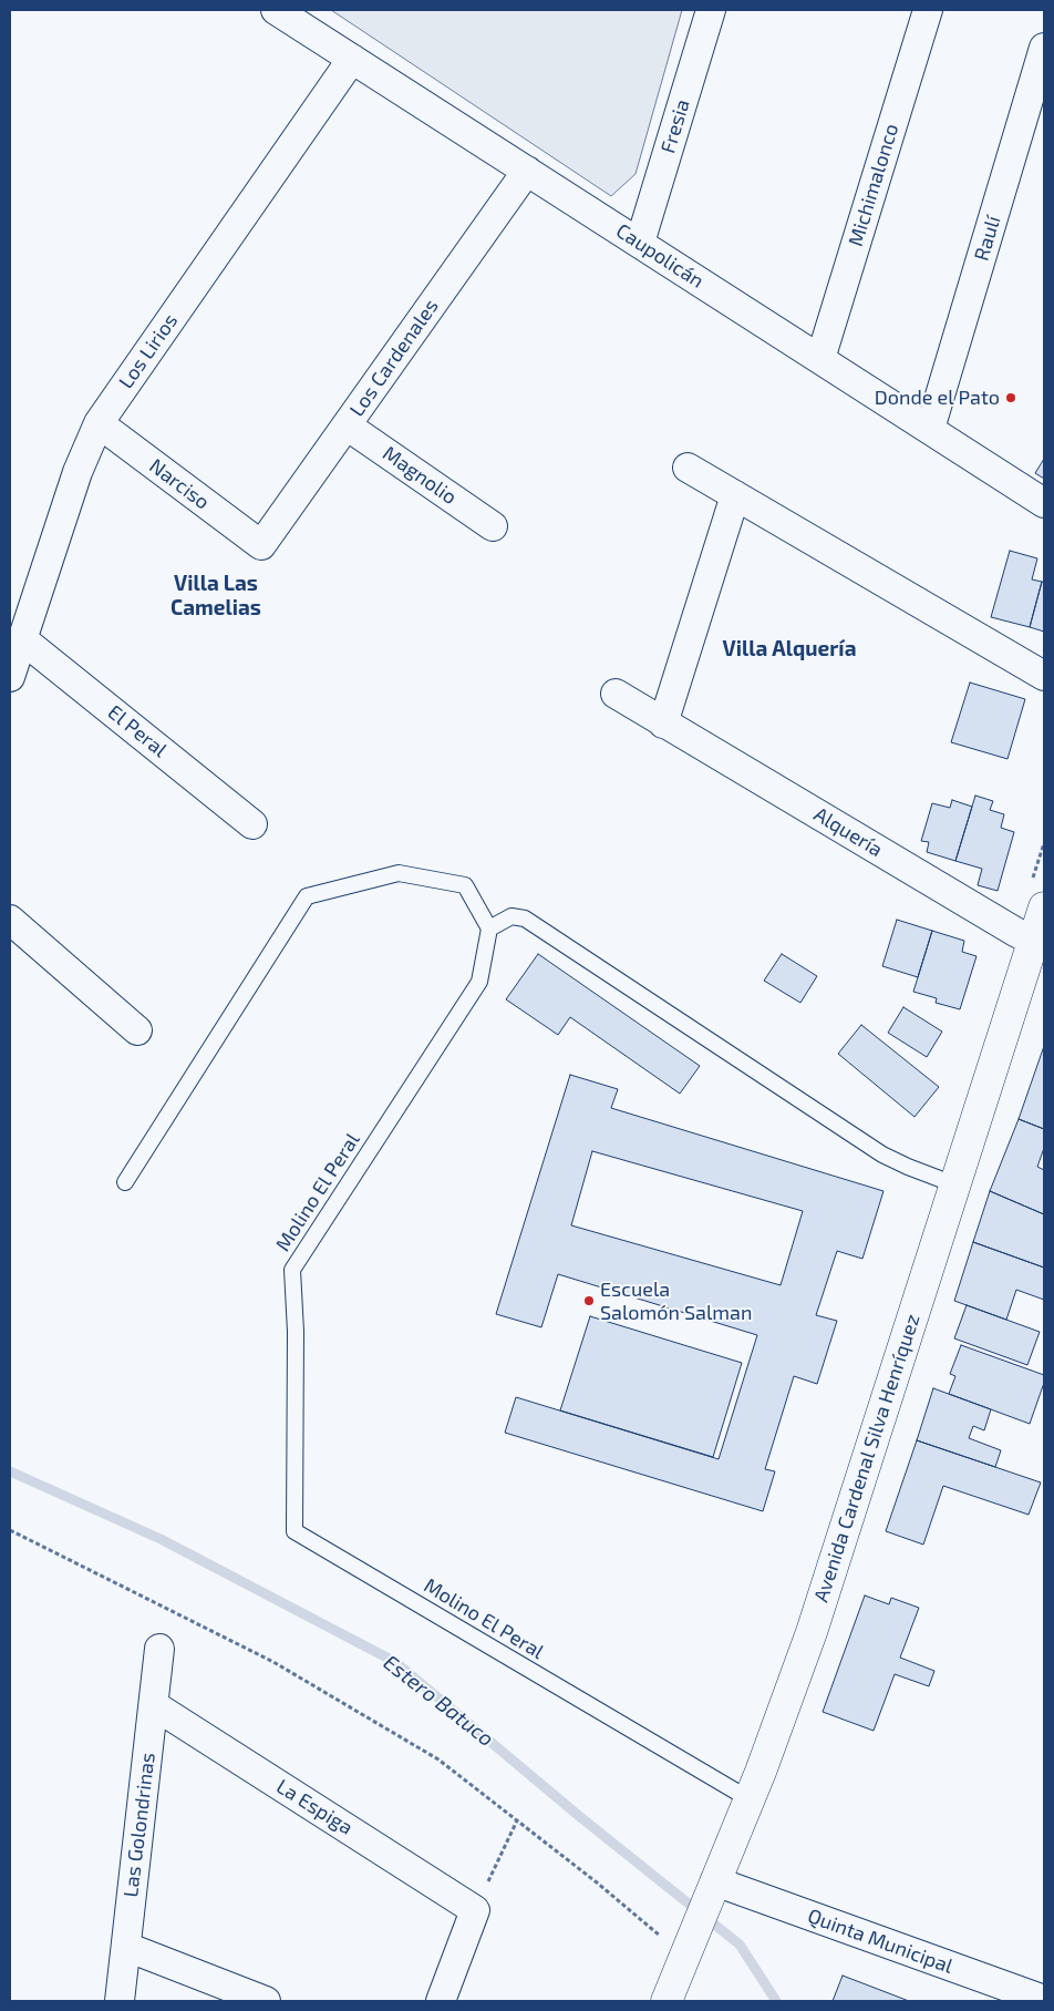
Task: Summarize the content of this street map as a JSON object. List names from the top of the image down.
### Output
{
  "streets": {
    "street": [
      "Fresia",
      "Michimalonco",
      "Raulí",
      "Caupolicán",
      "Los Lirios",
      "Los Cardenales",
      "Magnolio",
      "Narciso",
      "El Peral",
      "Alquería",
      "Avenida Cardenal Silva Henríquez",
      "La Espiga",
      "Las Golondrinas",
      "Quinta Municipal"
    ],
    "lane": ["Molino El Peral"]
  },
  "crossings": [
    ["Fresia", "Caupolicán"],
    ["Michimalonco", "Caupolicán"],
    ["Raulí", "Caupolicán"],
    ["Caupolicán", "Los Lirios"],
    ["Caupolicán", "Los Cardenales"],
    ["Los Lirios", "Narciso"],
    ["Los Lirios", "El Peral"],
    ["Los Cardenales", "Magnolio"],
    ["Los Cardenales", "Narciso"],
    ["Alquería", "Avenida Cardenal Silva Henríquez"],
    ["Molino El Peral", "Avenida Cardenal Silva Henríquez"],
    ["Avenida Cardenal Silva Henríquez", "Quinta Municipal"],
    ["La Espiga", "Las Golondrinas"]
  ],
  "districts": ["Villa Las Camelias", "Villa Alquería"],
  "water": ["Estero Batuco"],
  "places": ["Donde el Pato", "Escuela Salomón Salman"]
}
